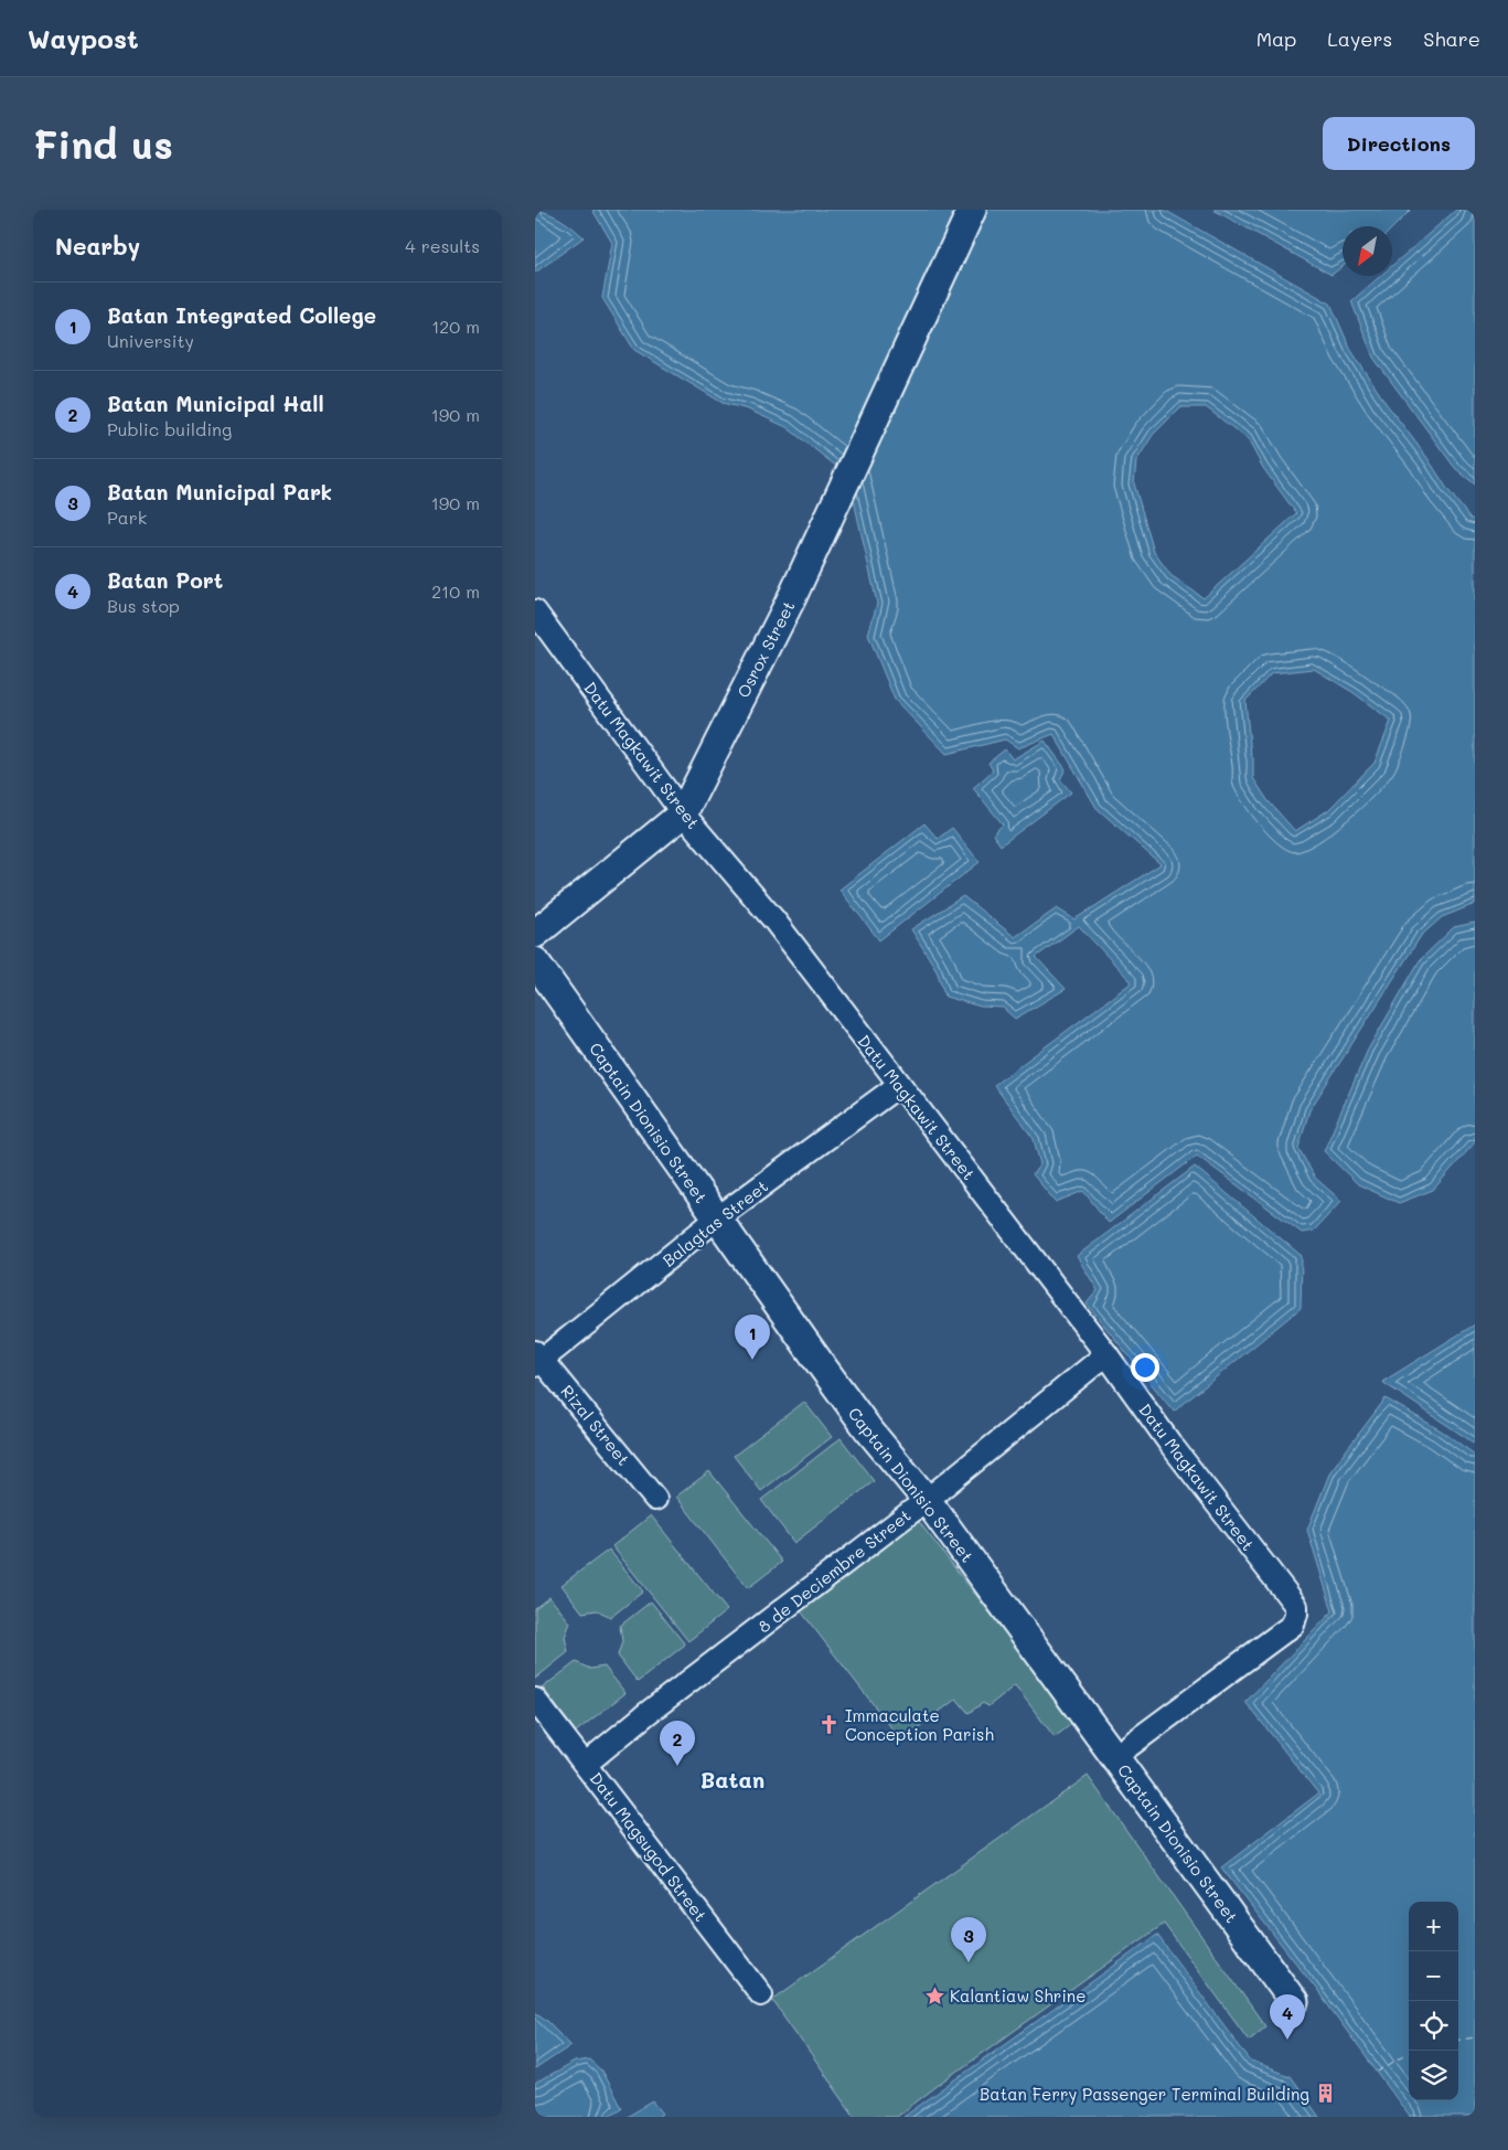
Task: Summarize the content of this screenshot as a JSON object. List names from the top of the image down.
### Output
{
  "streets": {
    "street": [
      "Osrox Street",
      "Datu Magkawit Street",
      "Captain Dionisio Street",
      "Balagtas Street",
      "Rizal Street",
      "8 de Deciembre Street",
      "Datu Magsugod Street"
    ]
  },
  "crossings": [
    ["Osrox Street", "Datu Magkawit Street"],
    ["Datu Magkawit Street", "Captain Dionisio Street"],
    ["Datu Magkawit Street", "Balagtas Street"],
    ["Datu Magkawit Street", "8 de Deciembre Street"],
    ["Captain Dionisio Street", "Balagtas Street"],
    ["Captain Dionisio Street", "8 de Deciembre Street"],
    ["Balagtas Street", "Rizal Street"],
    ["8 de Deciembre Street", "Datu Magsugod Street"]
  ],
  "districts": ["Batan"],
  "places": {
    "church": ["Immaculate Conception Parish"],
    "place": ["Kalantiaw Shrine"],
    "building": ["Batan Ferry Passenger Terminal Building"]
  },
  "north": "bottom left",
  "page": {
    "header": "Waypost",
    "nav": ["Map", "Layers", "Share"],
    "buttons": "Directions",
    "title": "Find us",
    "heading": ["Nearby", "4 results"],
    "list": [
      {
        "mark": "1",
        "name": "Batan Integrated College",
        "note": "University",
        "value": "120 m"
      },
      {
        "mark": "2",
        "name": "Batan Municipal Hall",
        "note": "Public building",
        "value": "190 m"
      },
      {
        "mark": "3",
        "name": "Batan Municipal Park",
        "note": "Park",
        "value": "190 m"
      },
      {
        "mark": "4",
        "name": "Batan Port",
        "note": "Bus stop",
        "value": "210 m"
      }
    ],
    "pins": [
      "1",
      "2",
      "3",
      "4"
    ],
    "map_buttons": ["+", "−"]
  }
}
